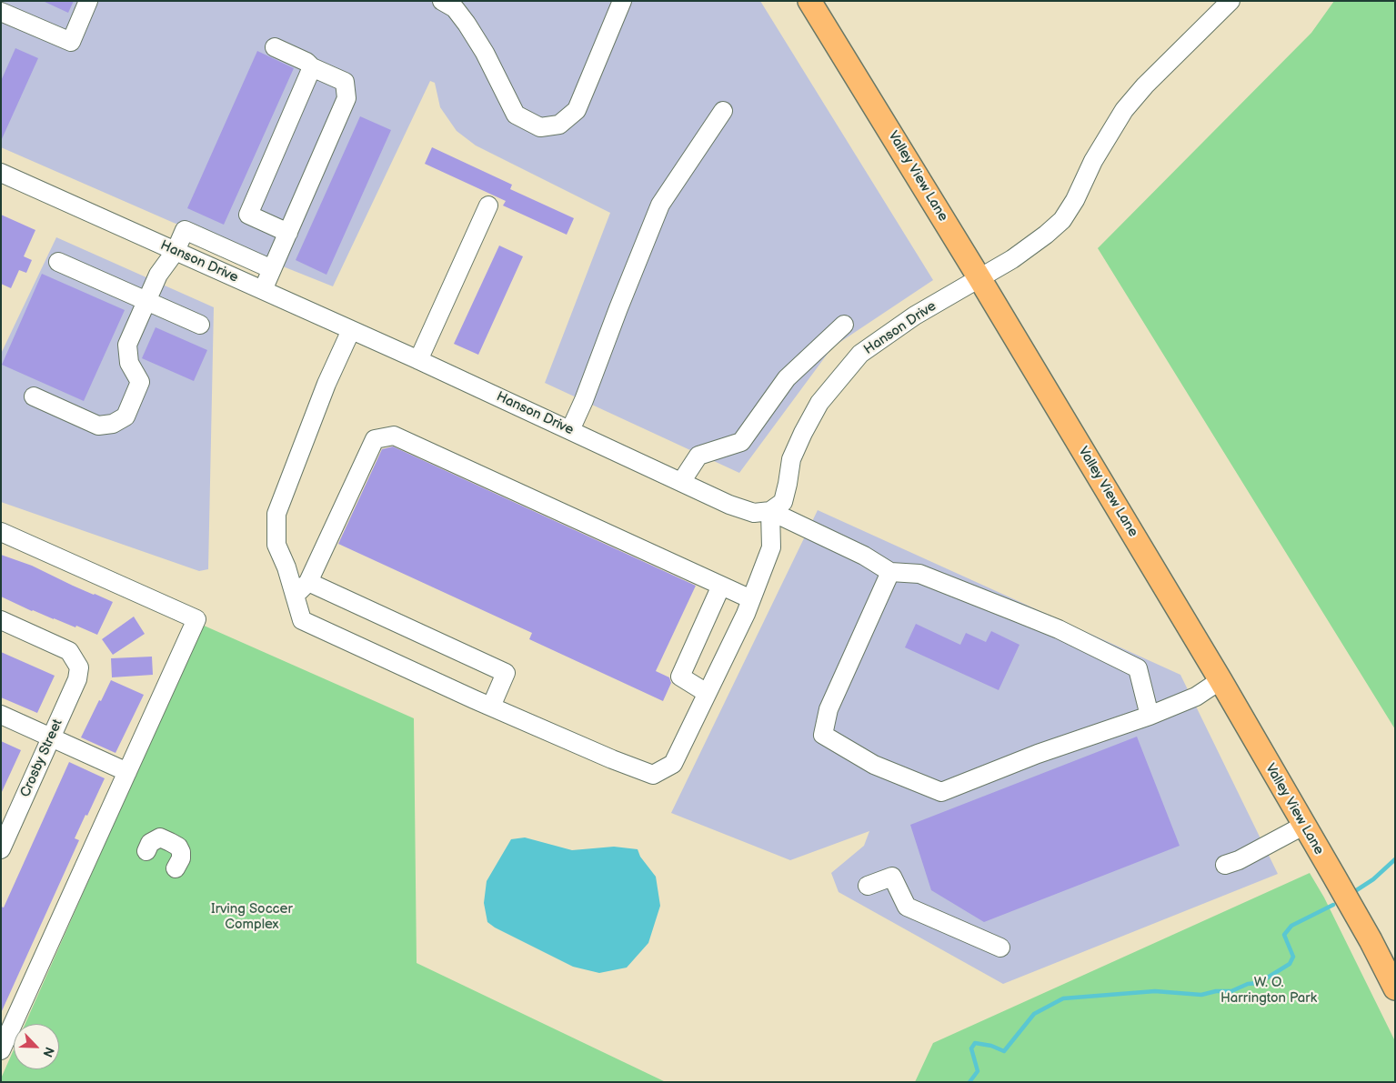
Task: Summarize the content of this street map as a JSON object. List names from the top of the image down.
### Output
{
  "streets": {
    "main road": ["Valley View Lane"],
    "street": ["Hanson Drive", "Crosby Street"]
  },
  "crossings": [
    ["Valley View Lane", "Hanson Drive"]
  ],
  "parks": ["Irving Soccer Complex", "W. O. Harrington Park"],
  "north": "bottom right"
}
